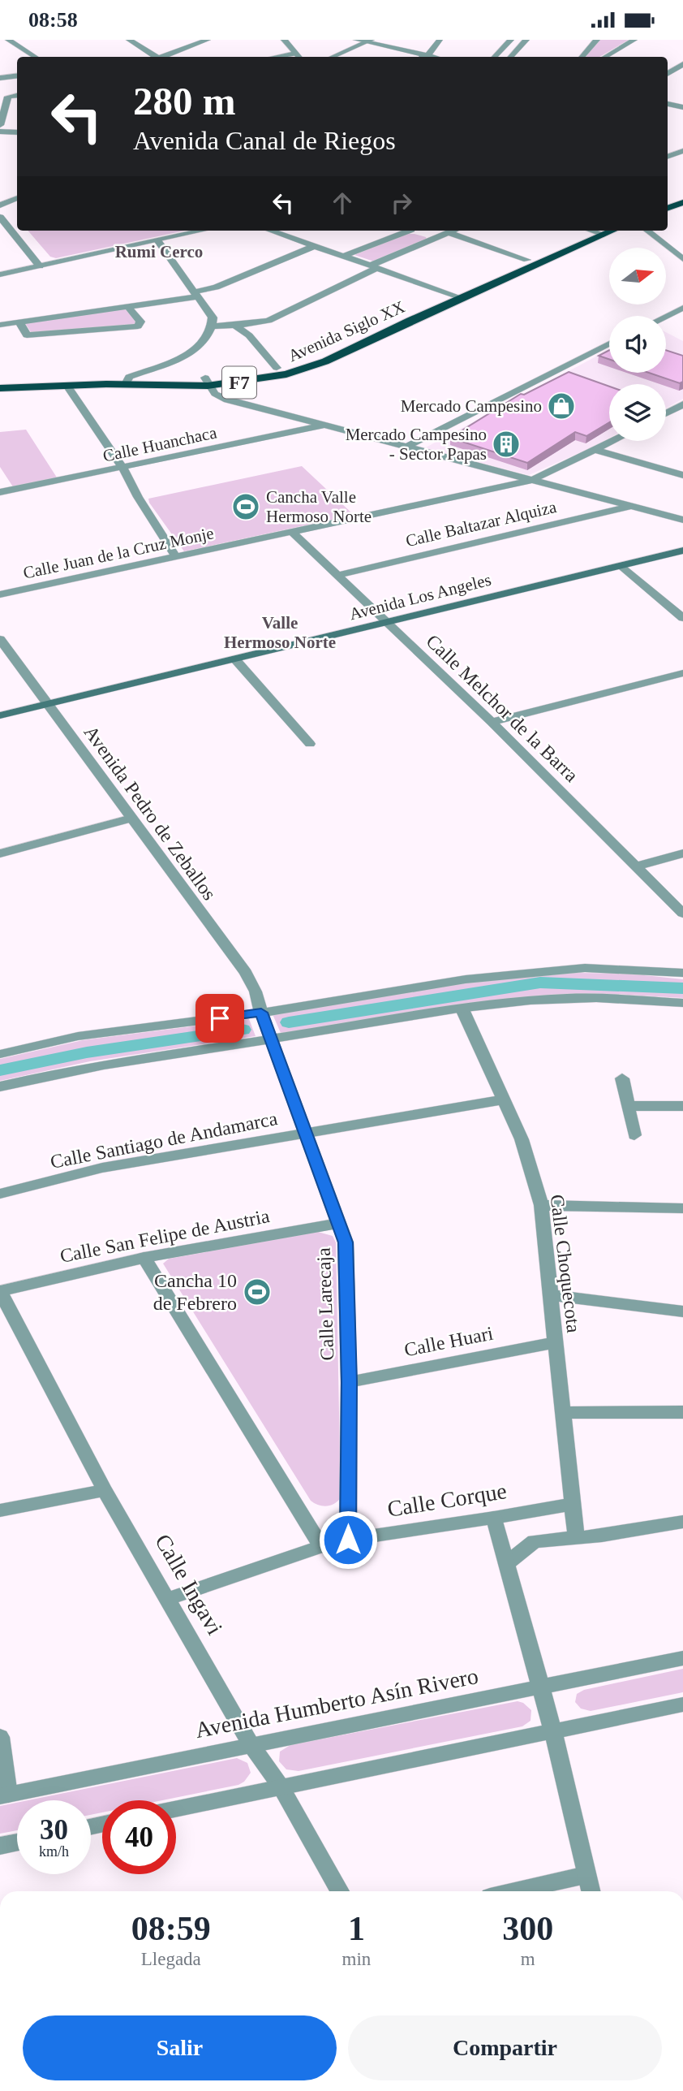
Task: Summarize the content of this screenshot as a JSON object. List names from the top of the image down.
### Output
{
  "streets": {
    "highway": ["Avenida Siglo XX", "F7"],
    "main road": ["Avenida Los Angeles"],
    "street": [
      "Calle Huanchaca",
      "Calle Baltazar Alquiza",
      "Calle Juan de la Cruz Monje",
      "Calle Melchor de la Barra",
      "Avenida Pedro de Zeballos",
      "Calle Santiago de Andamarca",
      "Calle San Felipe de Austria",
      "Calle Choquecota",
      "Calle Larecaja",
      "Calle Huari",
      "Calle Corque",
      "Calle Ingavi",
      "Avenida Humberto Asín Rivero"
    ]
  },
  "crossings": [
    ["Calle Baltazar Alquiza", "Calle Melchor de la Barra"],
    ["Calle Juan de la Cruz Monje", "Calle Melchor de la Barra"],
    ["Avenida Los Angeles", "Calle Melchor de la Barra"],
    ["Avenida Los Angeles", "Avenida Pedro de Zeballos"],
    ["Avenida Pedro de Zeballos", "Calle Larecaja"],
    ["Calle Santiago de Andamarca", "Calle Choquecota"],
    ["Calle Santiago de Andamarca", "Calle Larecaja"],
    ["Calle San Felipe de Austria", "Calle Larecaja"],
    ["Calle San Felipe de Austria", "Calle Ingavi"],
    ["Calle Choquecota", "Calle Huari"],
    ["Calle Choquecota", "Calle Corque"],
    ["Calle Larecaja", "Calle Huari"],
    ["Calle Larecaja", "Calle Corque"],
    ["Calle Corque", "Calle Ingavi"],
    ["Calle Ingavi", "Avenida Humberto Asín Rivero"]
  ],
  "districts": ["Rumi Cerco", "Valle Hermoso Norte"],
  "places": {
    "shop": ["Mercado Campesino"],
    "building": ["Mercado Campesino - Sector Papas"],
    "sports": ["Cancha Valle Hermoso Norte", "Cancha 10 de Febrero"]
  },
  "north": "right",
  "page": {
    "status": "08:58",
    "turn": ["280 m", "Avenida Canal de Riegos"],
    "speed": "30 km/h",
    "limit": "40",
    "eta": [
      "08:59",
      "Llegada",
      "1",
      "min",
      "300",
      "m"
    ],
    "buttons": ["Salir", "Compartir"]
  }
}
